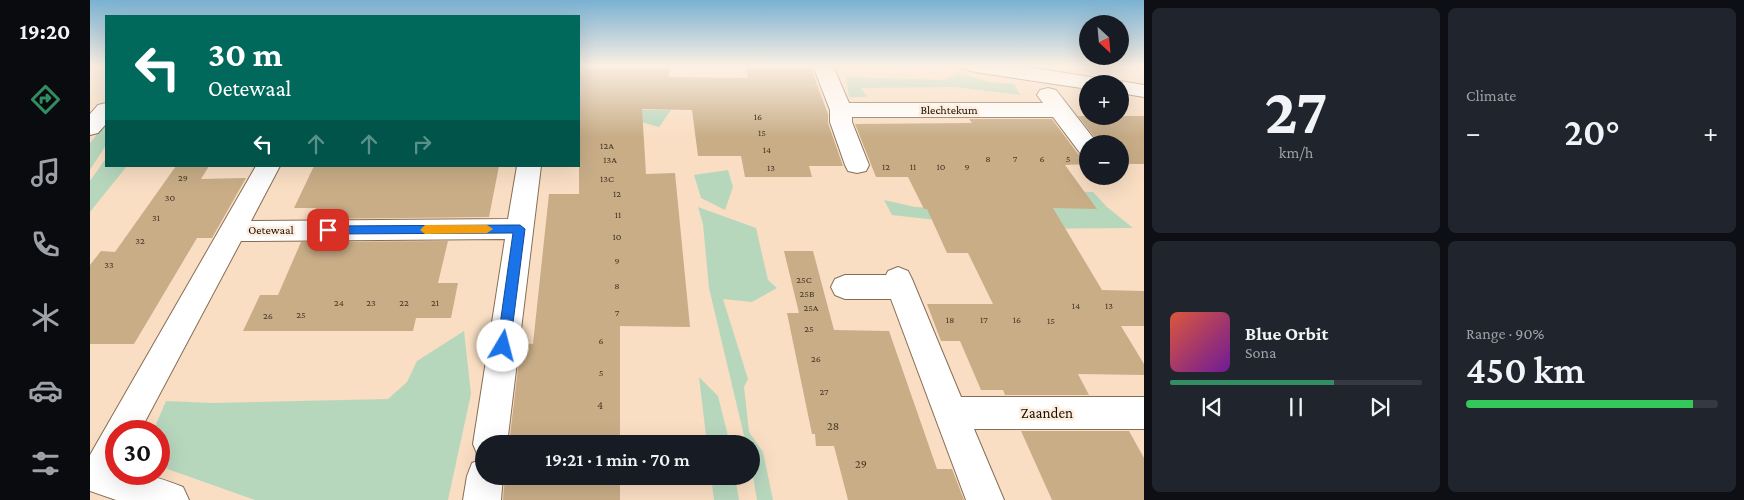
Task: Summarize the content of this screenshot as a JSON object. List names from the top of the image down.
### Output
{
  "streets": {
    "street": ["Blechtekum", "Oetewaal", "Zaanden"]
  },
  "house_numbers": [
    "16",
    "15",
    "12A",
    "14",
    "8",
    "7",
    "6",
    "5",
    "13A",
    "12",
    "11",
    "10",
    "9",
    "13",
    "29",
    "13C",
    "12",
    "30",
    "11",
    "31",
    "10",
    "32",
    "9",
    "33",
    "25C",
    "8",
    "25B",
    "24",
    "23",
    "22",
    "21",
    "14",
    "13",
    "25A",
    "7",
    "25",
    "26",
    "18",
    "17",
    "16",
    "15",
    "25",
    "6",
    "26",
    "5",
    "27",
    "4",
    "28",
    "29"
  ],
  "north": "bottom right",
  "page": {
    "tabs": "19:20",
    "tile": [
      ["27", "km/h"],
      "Climate",
      ["Range · 90%", "450 km"]
    ],
    "map_buttons": ["+", "−"],
    "turn": ["30 m", "Oetewaal"],
    "heat": ["−", "20°", "+"],
    "song": ["Blue Orbit", "Sona"],
    "limit": "30",
    "trip": "19:21 · 1 min · 70 m"
  }
}
